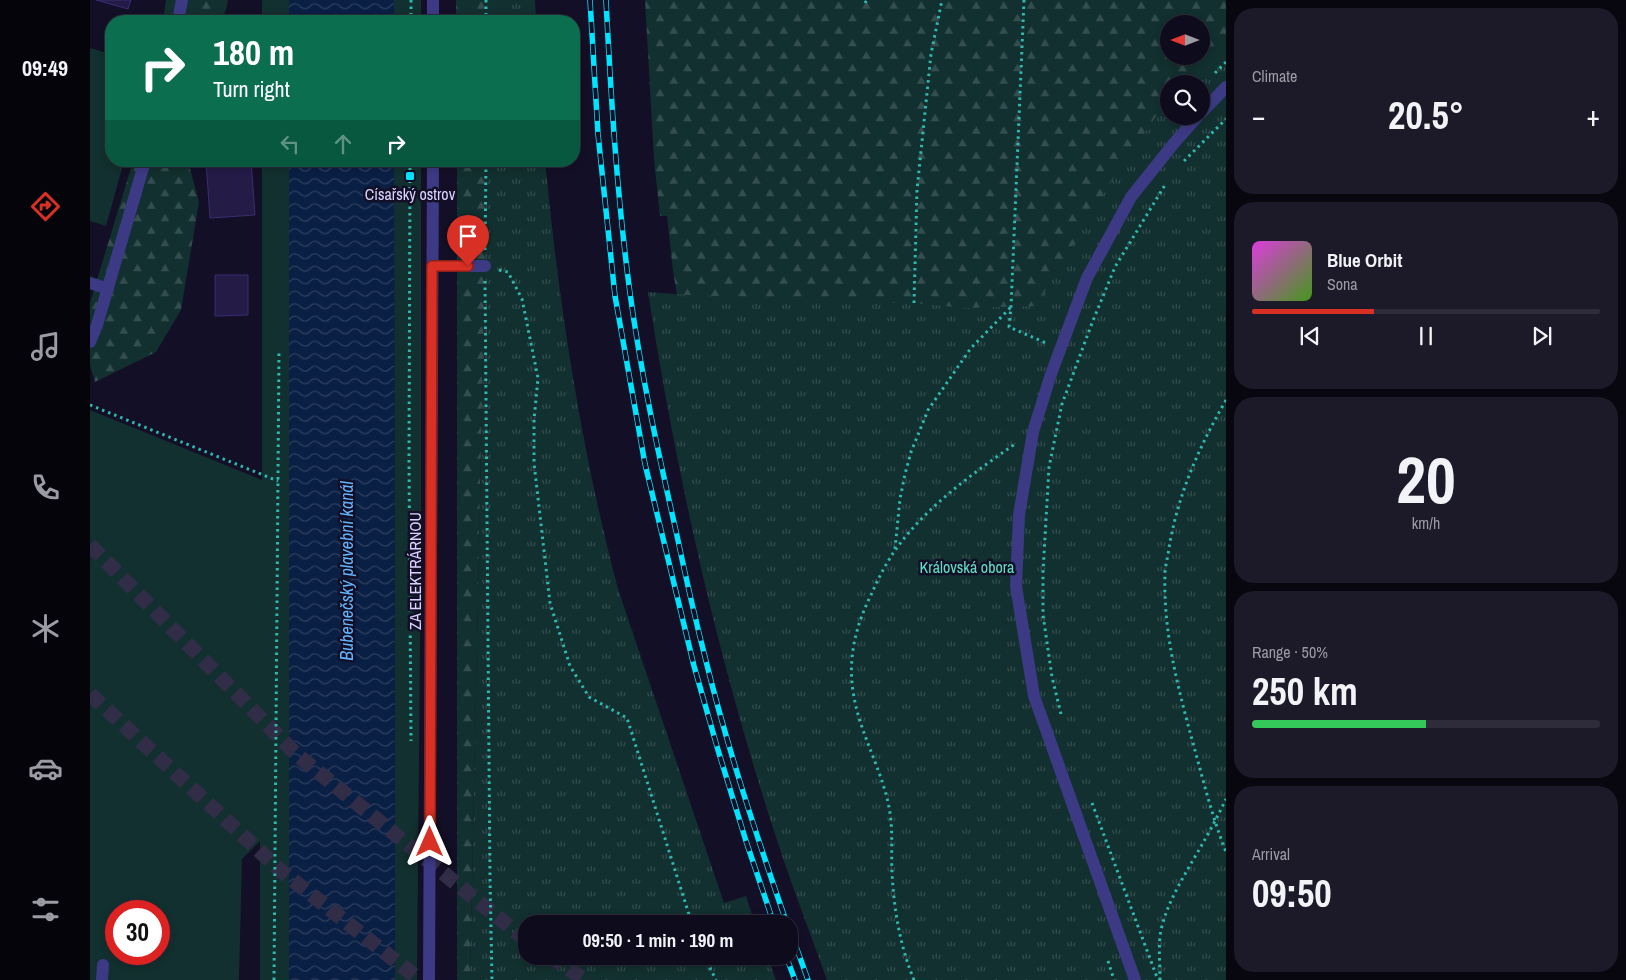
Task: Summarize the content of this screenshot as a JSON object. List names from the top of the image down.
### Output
{
  "streets": {
    "street": ["ZA ELEKTRÁRNOU"]
  },
  "water": ["Bubenečský plavební kanál"],
  "parks": ["Královská obora"],
  "places": {
    "transit": ["Císařský ostrov"]
  },
  "north": "left",
  "page": {
    "tabs": "09:49",
    "tile": [
      "Climate",
      ["20", "km/h"],
      ["Range · 50%", "250 km"],
      ["Arrival", "09:50"]
    ],
    "turn": ["180 m", "Turn right"],
    "heat": ["−", "20.5°", "+"],
    "song": ["Blue Orbit", "Sona"],
    "limit": "30",
    "trip": "09:50 · 1 min · 190 m"
  }
}
